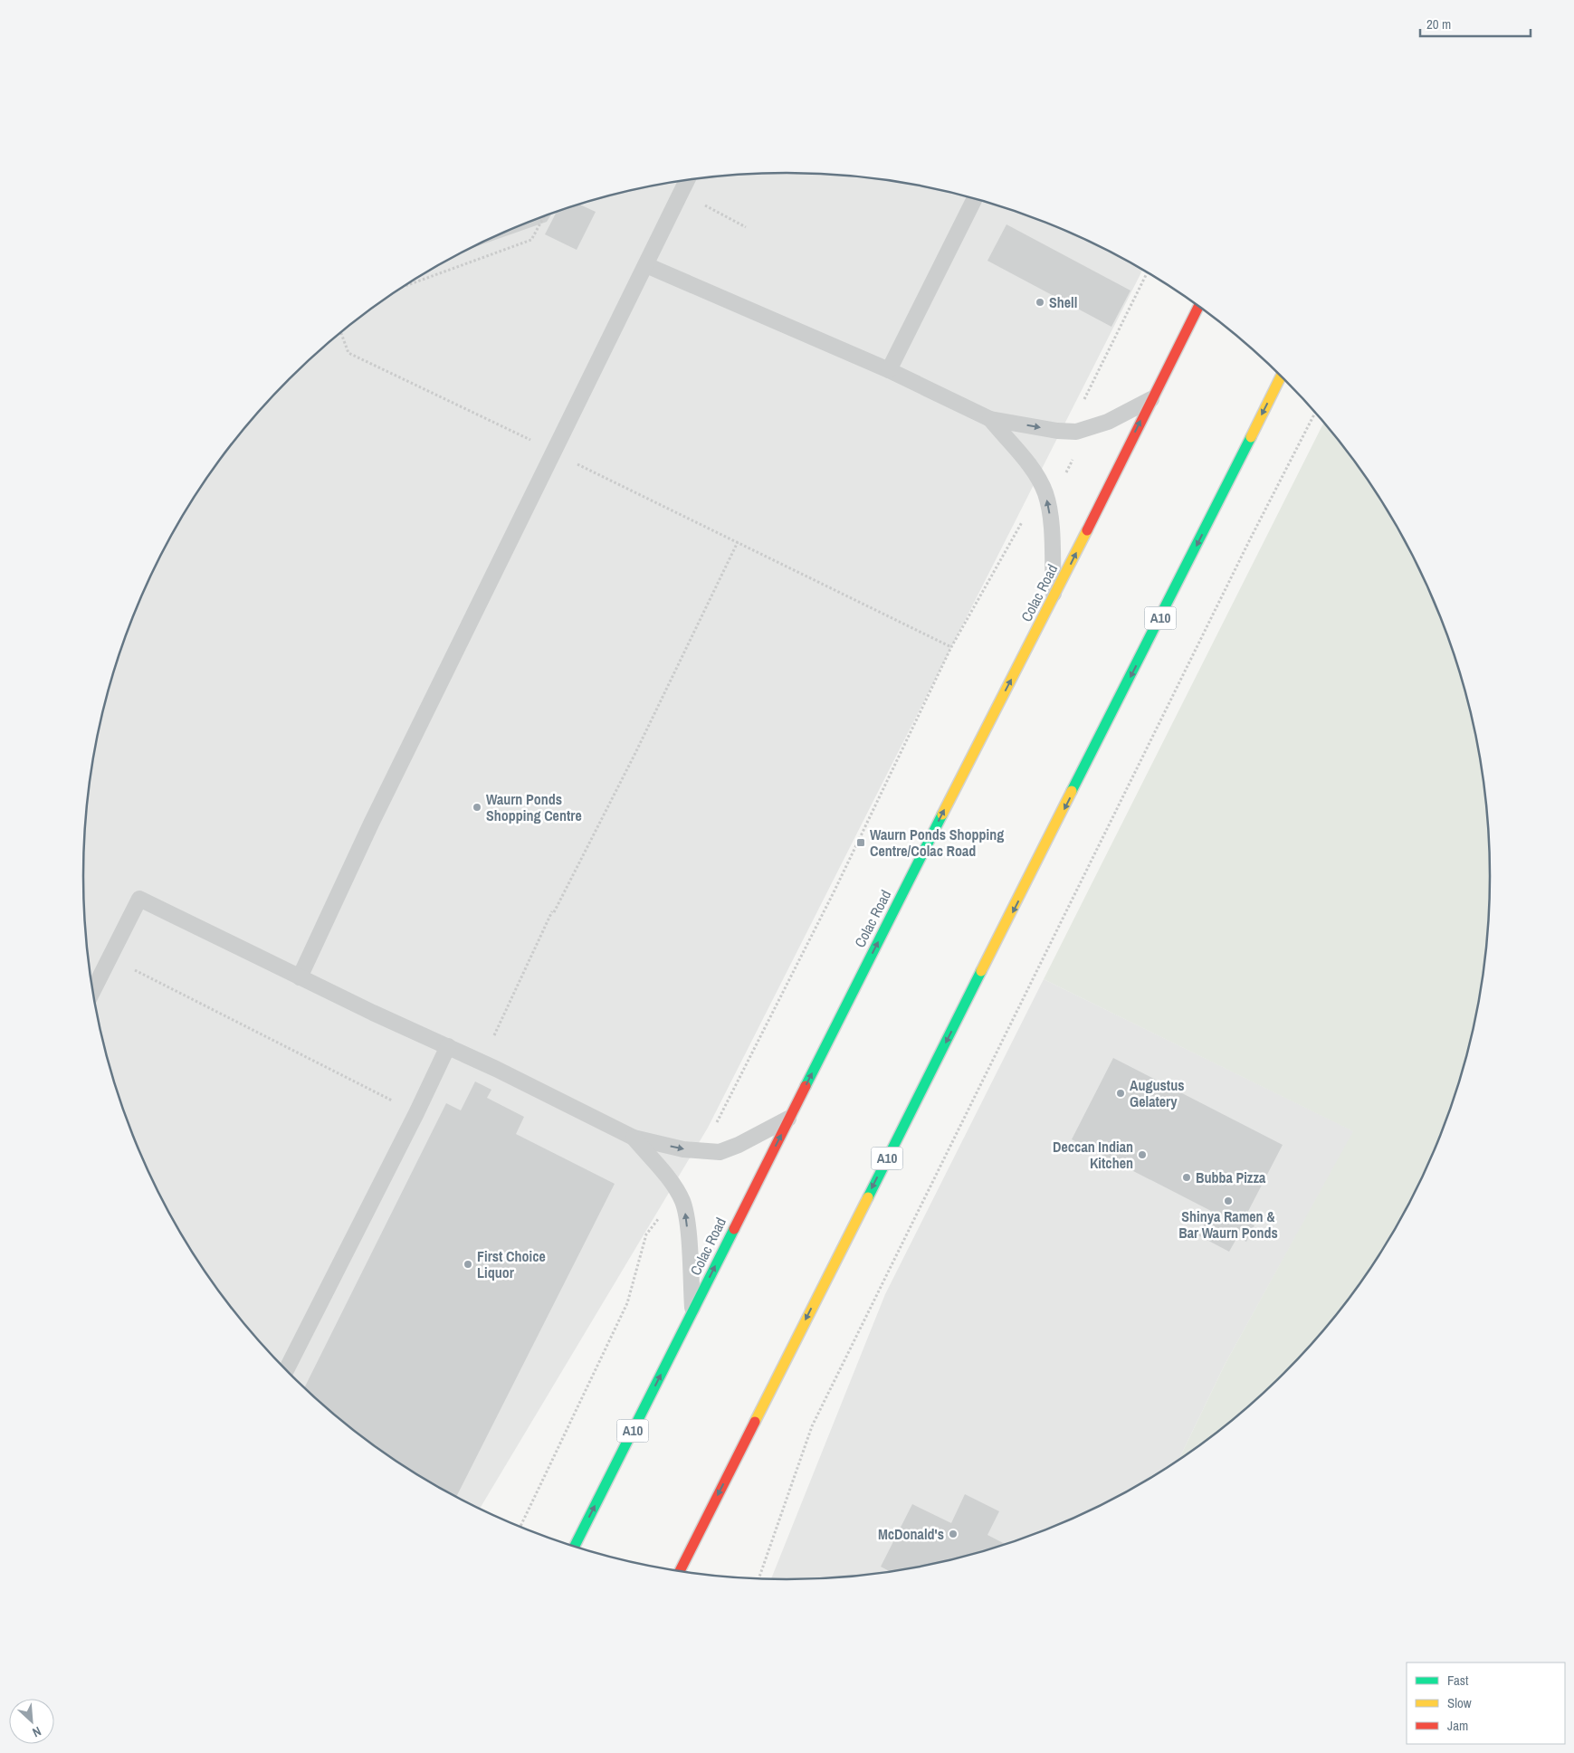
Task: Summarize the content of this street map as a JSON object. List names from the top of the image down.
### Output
{
  "streets": {
    "highway": ["Colac Road", "A10"]
  },
  "one_way": ["Colac Road"],
  "places": {
    "other": [
      "Shell",
      "Waurn Ponds Shopping Centre",
      "Augustus Gelatery",
      "Deccan Indian Kitchen",
      "Bubba Pizza",
      "Shinya Ramen & Bar Waurn Ponds",
      "First Choice Liquor",
      "McDonald's"
    ],
    "transit": ["Waurn Ponds Shopping Centre/Colac Road"]
  },
  "legend": ["Fast", "Slow", "Jam"],
  "scale_bar": "20 m",
  "north": "bottom right"
}
